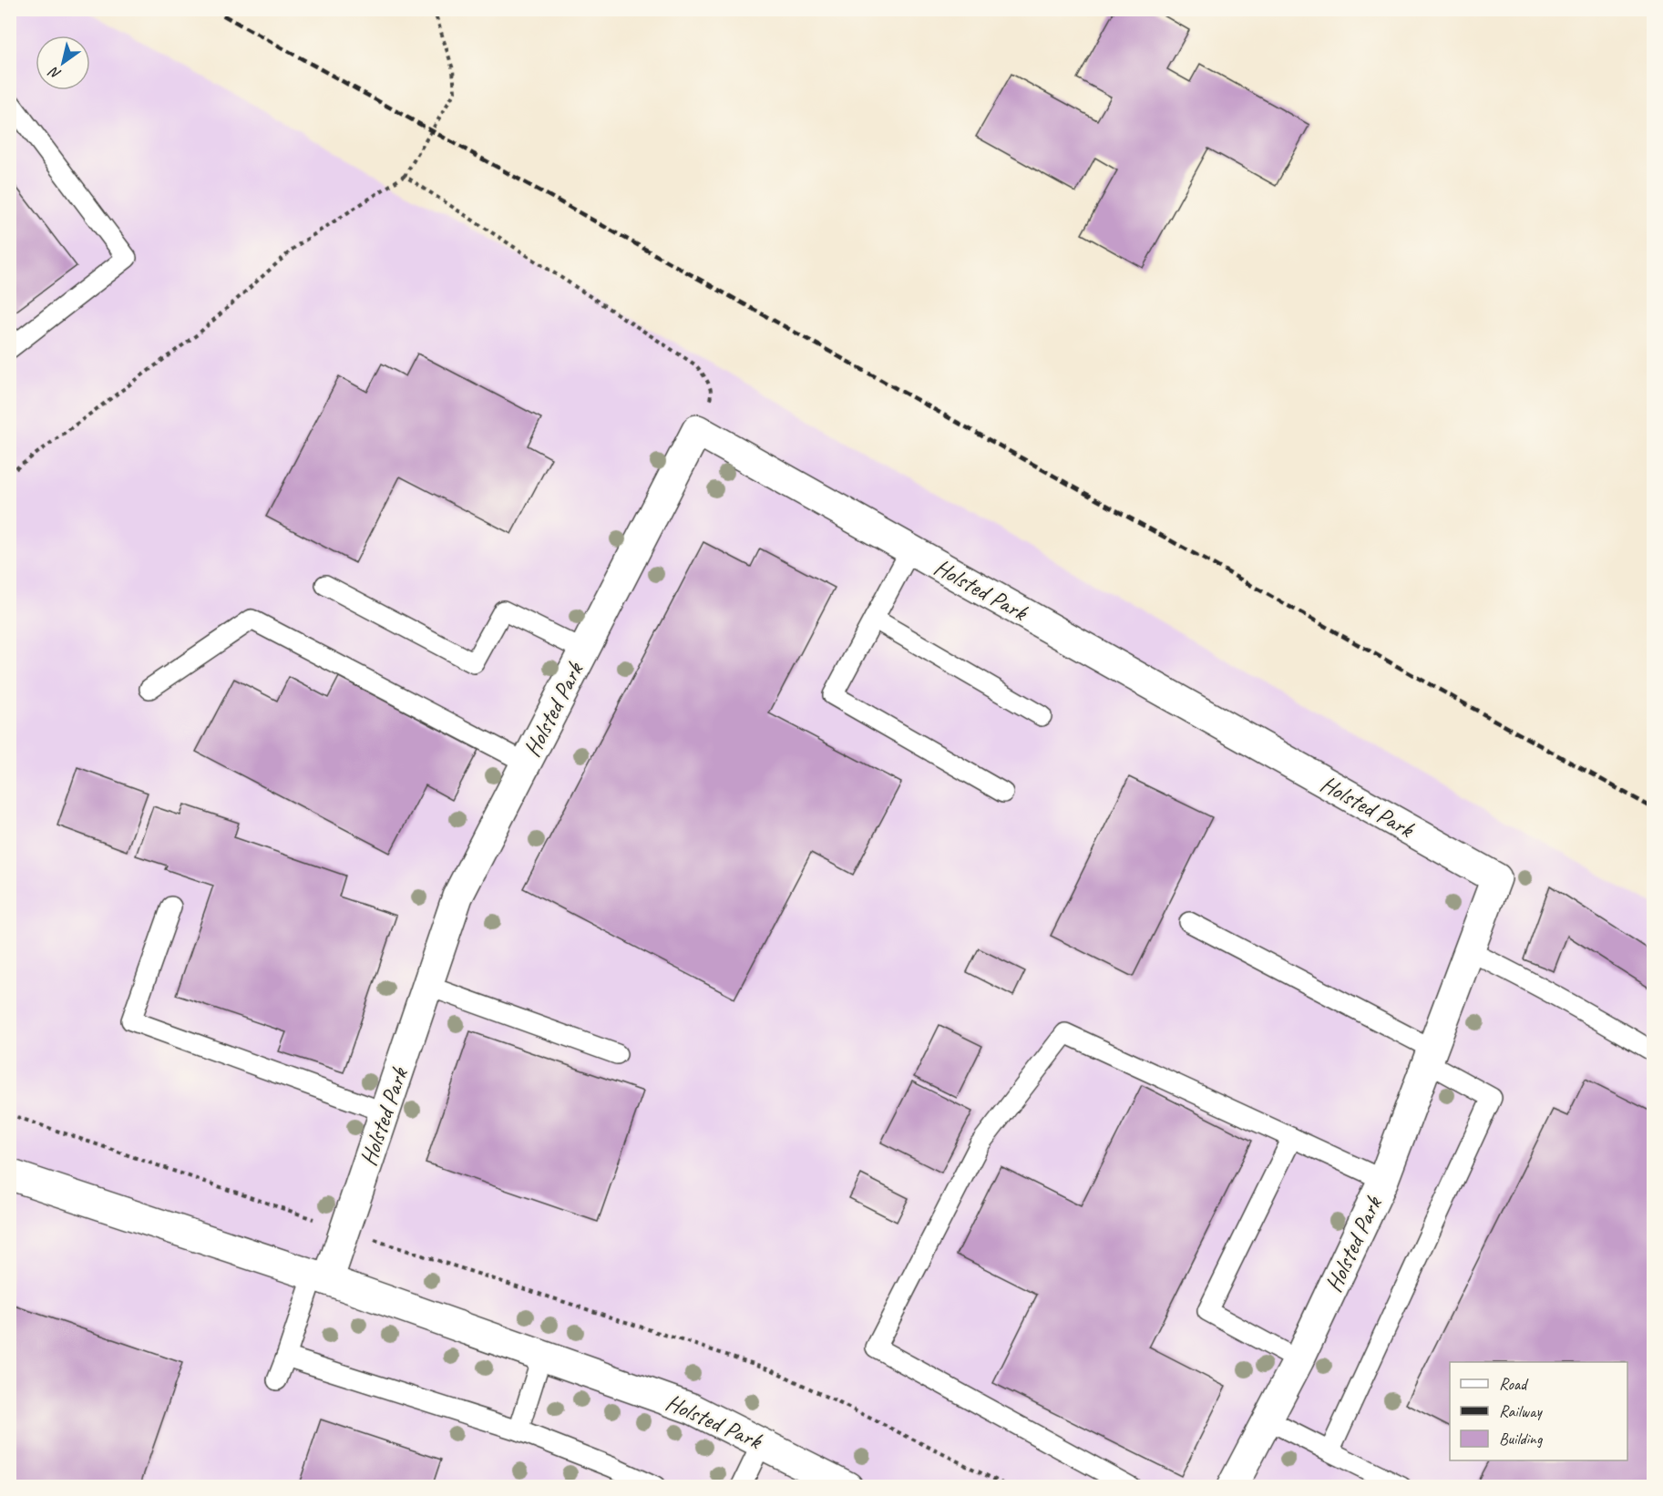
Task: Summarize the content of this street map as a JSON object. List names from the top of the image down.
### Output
{
  "streets": {
    "street": ["Holsted Park"]
  },
  "legend": ["Road", "Railway", "Building"],
  "north": "bottom left"
}
